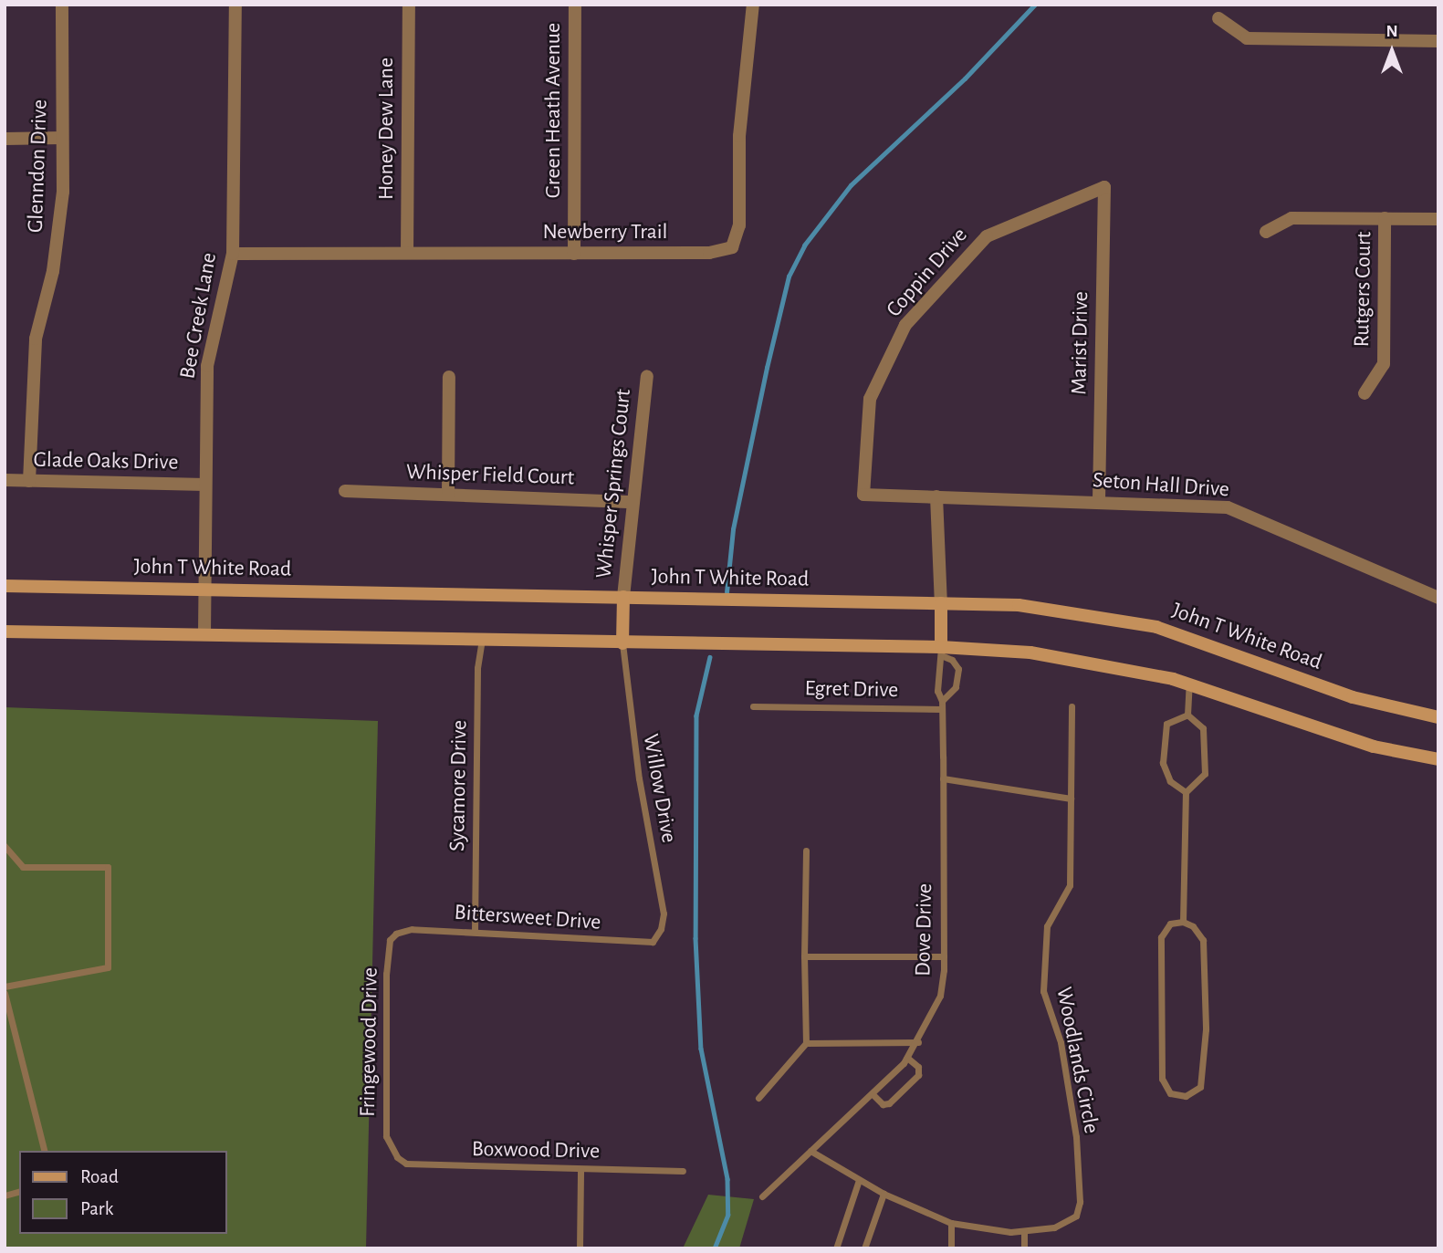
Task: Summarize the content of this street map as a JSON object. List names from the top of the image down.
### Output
{
  "streets": {
    "main road": ["John T White Road"],
    "street": [
      "Green Heath Avenue",
      "Honey Dew Lane",
      "Glenndon Drive",
      "Newberry Trail",
      "Coppin Drive",
      "Rutgers Court",
      "Bee Creek Lane",
      "Marist Drive",
      "Glade Oaks Drive",
      "Whisper Field Court",
      "Whisper Springs Court",
      "Seton Hall Drive"
    ],
    "lane": [
      "Egret Drive",
      "Sycamore Drive",
      "Willow Drive",
      "Bittersweet Drive",
      "Dove Drive",
      "Fringewood Drive",
      "Woodlands Circle",
      "Boxwood Drive"
    ]
  },
  "crossings": [
    ["Green Heath Avenue", "Newberry Trail"],
    ["Honey Dew Lane", "Newberry Trail"],
    ["Glenndon Drive", "Glade Oaks Drive"],
    ["Newberry Trail", "Bee Creek Lane"],
    ["Coppin Drive", "Marist Drive"],
    ["Coppin Drive", "Seton Hall Drive"],
    ["Bee Creek Lane", "Glade Oaks Drive"],
    ["Bee Creek Lane", "John T White Road"],
    ["Marist Drive", "Seton Hall Drive"],
    ["Whisper Field Court", "Whisper Springs Court"],
    ["Whisper Springs Court", "John T White Road"],
    ["Egret Drive", "Dove Drive"],
    ["Sycamore Drive", "Bittersweet Drive"],
    ["Willow Drive", "Bittersweet Drive"],
    ["Bittersweet Drive", "Fringewood Drive"],
    ["Dove Drive", "Woodlands Circle"],
    ["Fringewood Drive", "Boxwood Drive"]
  ],
  "legend": ["Road", "Park"],
  "north": "top"
}
